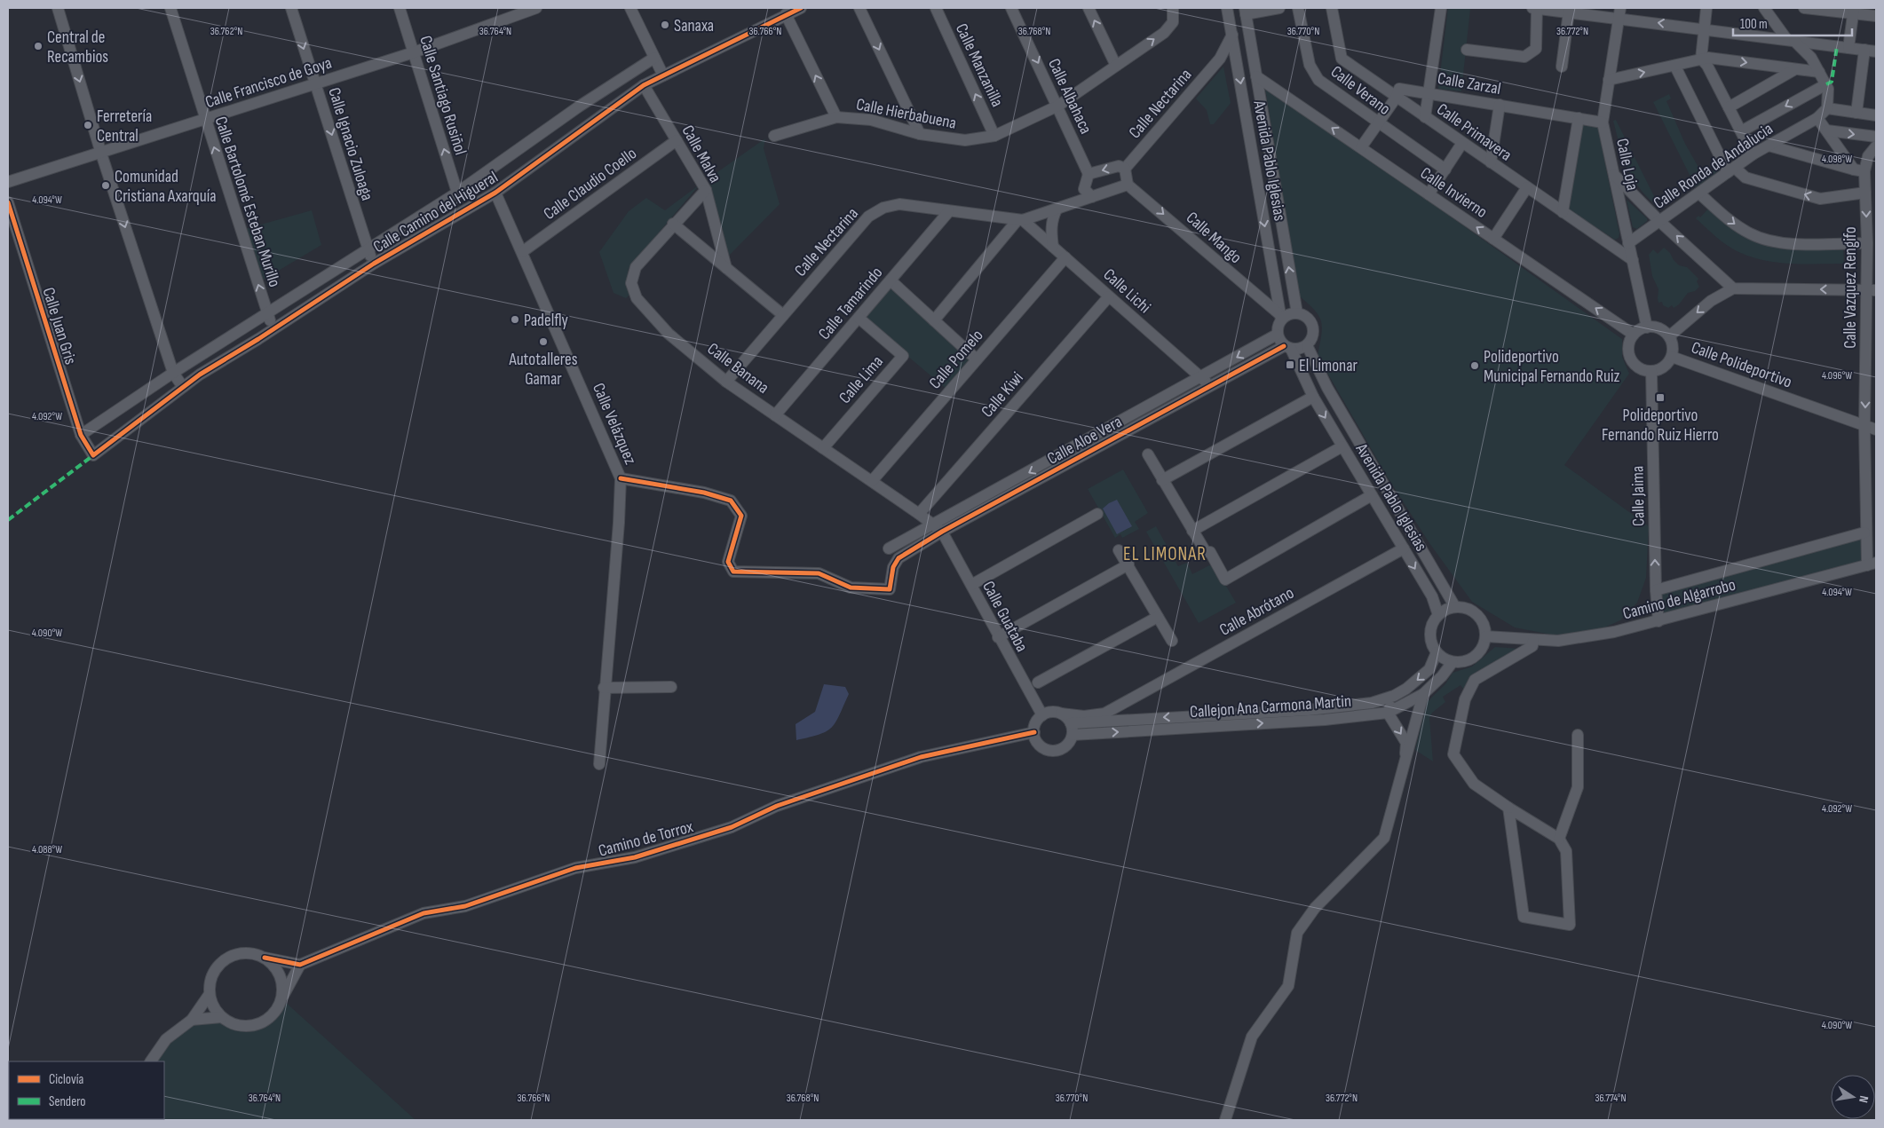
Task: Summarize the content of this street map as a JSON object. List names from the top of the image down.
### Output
{
  "streets": {
    "street": [
      "Calle Manzanilla",
      "Calle Francisco de Goya",
      "Calle Zarzal",
      "Calle Verano",
      "Calle Santiago Rusiñol",
      "Calle Albahaca",
      "Calle Nectarina",
      "Calle Hierbabuena",
      "Calle Primavera",
      "Calle Ignacio Zuloaga",
      "Calle Malva",
      "Avenida Pablo Iglesias",
      "Calle Loja",
      "Calle Ronda de Andalucia",
      "Calle Claudio Coello",
      "Calle Invierno",
      "Calle Bartolomé Esteban Murillo",
      "Calle Camino del Higueral",
      "Calle Mango",
      "Calle Vazquez Rengifo",
      "Calle Lichi",
      "Calle Tamarindo",
      "Calle Juan Gris",
      "Calle Pomelo",
      "Calle Polideportivo",
      "Calle Banana",
      "Calle Lima",
      "Calle Kiwi",
      "Calle Velázquez",
      "Calle Aloe Vera",
      "Calle Jaima",
      "Camino de Algarrobo",
      "Calle Abrótano",
      "Calle Guataba",
      "Callejon Ana Carmona Martin",
      "Camino de Torrox"
    ]
  },
  "crossings": [
    ["Calle Manzanilla", "Calle Hierbabuena"],
    ["Calle Francisco de Goya", "Calle Santiago Rusiñol"],
    ["Calle Francisco de Goya", "Calle Ignacio Zuloaga"],
    ["Calle Francisco de Goya", "Calle Bartolomé Esteban Murillo"],
    ["Calle Zarzal", "Calle Primavera"],
    ["Calle Zarzal", "Calle Loja"],
    ["Calle Santiago Rusiñol", "Calle Camino del Higueral"],
    ["Calle Albahaca", "Calle Hierbabuena"],
    ["Calle Nectarina", "Avenida Pablo Iglesias"],
    ["Calle Nectarina", "Calle Mango"],
    ["Calle Nectarina", "Calle Lichi"],
    ["Calle Nectarina", "Calle Tamarindo"],
    ["Calle Nectarina", "Calle Banana"],
    ["Calle Primavera", "Calle Loja"],
    ["Calle Ignacio Zuloaga", "Calle Camino del Higueral"],
    ["Calle Malva", "Calle Claudio Coello"],
    ["Calle Malva", "Calle Camino del Higueral"],
    ["Calle Malva", "Calle Banana"],
    ["Avenida Pablo Iglesias", "Calle Invierno"],
    ["Avenida Pablo Iglesias", "Calle Mango"],
    ["Avenida Pablo Iglesias", "Calle Aloe Vera"],
    ["Avenida Pablo Iglesias", "Camino de Algarrobo"],
    ["Avenida Pablo Iglesias", "Calle Abrótano"],
    ["Avenida Pablo Iglesias", "Callejon Ana Carmona Martin"],
    ["Calle Loja", "Calle Ronda de Andalucia"],
    ["Calle Loja", "Calle Invierno"],
    ["Calle Loja", "Calle Polideportivo"],
    ["Calle Loja", "Calle Jaima"],
    ["Calle Claudio Coello", "Calle Velázquez"],
    ["Calle Invierno", "Calle Polideportivo"],
    ["Calle Invierno", "Calle Jaima"],
    ["Calle Bartolomé Esteban Murillo", "Calle Camino del Higueral"],
    ["Calle Camino del Higueral", "Calle Juan Gris"],
    ["Calle Camino del Higueral", "Calle Velázquez"],
    ["Calle Mango", "Calle Aloe Vera"],
    ["Calle Vazquez Rengifo", "Calle Polideportivo"],
    ["Calle Vazquez Rengifo", "Camino de Algarrobo"],
    ["Calle Lichi", "Calle Pomelo"],
    ["Calle Lichi", "Calle Kiwi"],
    ["Calle Lichi", "Calle Aloe Vera"],
    ["Calle Tamarindo", "Calle Banana"],
    ["Calle Tamarindo", "Calle Lima"],
    ["Calle Pomelo", "Calle Banana"],
    ["Calle Polideportivo", "Calle Jaima"],
    ["Calle Banana", "Calle Lima"],
    ["Calle Banana", "Calle Kiwi"],
    ["Calle Banana", "Calle Aloe Vera"],
    ["Calle Banana", "Calle Guataba"],
    ["Calle Velázquez", "Calle Aloe Vera"],
    ["Calle Aloe Vera", "Calle Guataba"],
    ["Calle Jaima", "Camino de Algarrobo"],
    ["Camino de Algarrobo", "Callejon Ana Carmona Martin"],
    ["Calle Abrótano", "Calle Guataba"],
    ["Calle Abrótano", "Callejon Ana Carmona Martin"],
    ["Calle Abrótano", "Camino de Torrox"],
    ["Calle Guataba", "Callejon Ana Carmona Martin"],
    ["Calle Guataba", "Camino de Torrox"],
    ["Callejon Ana Carmona Martin", "Camino de Torrox"]
  ],
  "one_way": [
    "Calle Santiago Rusiñol",
    "Calle Ignacio Zuloaga",
    "Calle Invierno",
    "Calle Bartolomé Esteban Murillo",
    "Calle Mango",
    "Calle Jaima"
  ],
  "districts": ["EL LIMONAR"],
  "places": {
    "other": [
      "Sanaxa",
      "Central de Recambios",
      "Ferretería Central",
      "Comunidad Cristiana Axarquía",
      "Padelfly",
      "Autotalleres Gamar",
      "Polideportivo Municipal Fernando Ruiz"
    ],
    "transit": ["El Limonar", "Polideportivo Fernando Ruiz Hierro"]
  },
  "legend": ["Ciclovía", "Sendero"],
  "scale_bar": "100 m",
  "north": "right",
  "coordinates": [
    "36.762°N",
    "36.764°N",
    "36.766°N",
    "36.768°N",
    "36.770°N",
    "36.772°N",
    "4.098°W",
    "4.094°W",
    "4.096°W",
    "4.092°W",
    "4.090°W",
    "4.088°W",
    "36.774°N"
  ]
}
